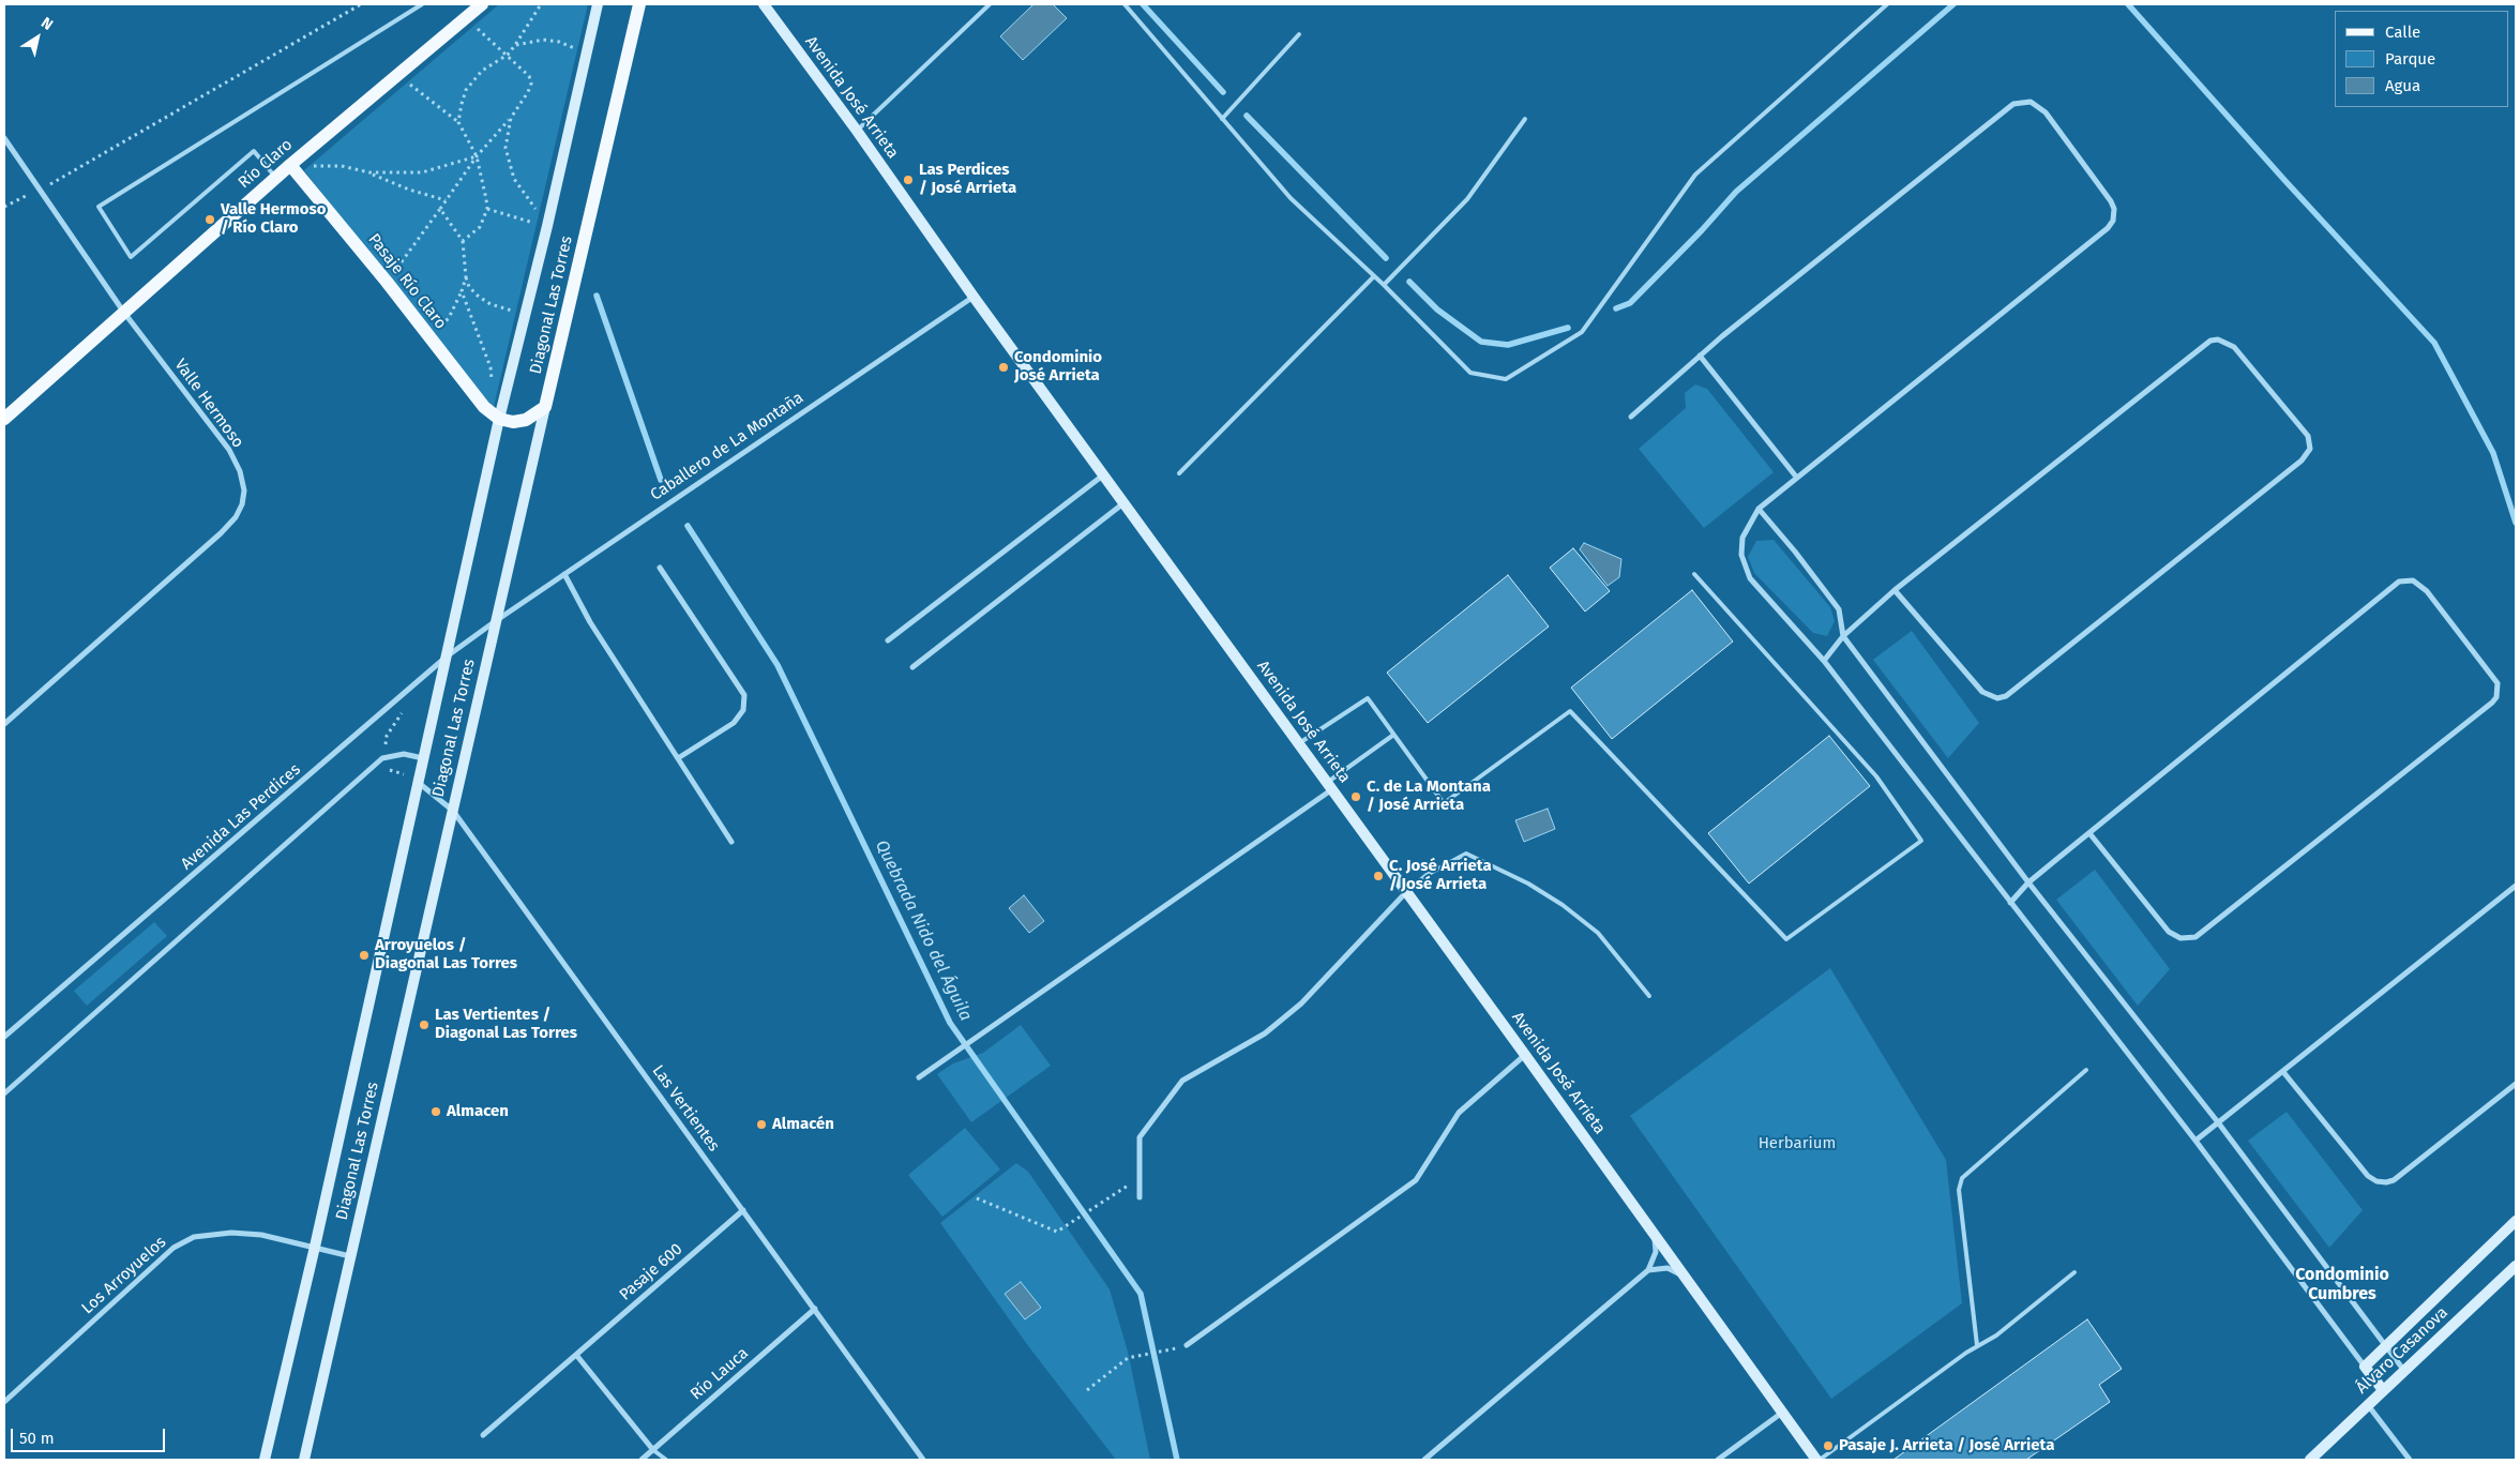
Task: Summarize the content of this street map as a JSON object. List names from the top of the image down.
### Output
{
  "streets": {
    "main road": [
      "Avenida José Arrieta",
      "Río Claro",
      "Pasaje Río Claro",
      "Diagonal Las Torres",
      "Álvaro Casanova"
    ],
    "street": [
      "Valle Hermoso",
      "Caballero de La Montaña",
      "Avenida Las Perdices",
      "Las Vertientes",
      "Pasaje 600",
      "Los Arroyuelos",
      "Río Lauca"
    ]
  },
  "crossings": [
    ["Avenida José Arrieta", "Caballero de La Montaña"],
    ["Río Claro", "Pasaje Río Claro"],
    ["Río Claro", "Valle Hermoso"],
    ["Pasaje Río Claro", "Diagonal Las Torres"],
    ["Diagonal Las Torres", "Caballero de La Montaña"],
    ["Diagonal Las Torres", "Avenida Las Perdices"],
    ["Diagonal Las Torres", "Las Vertientes"],
    ["Diagonal Las Torres", "Los Arroyuelos"],
    ["Caballero de La Montaña", "Avenida Las Perdices"],
    ["Las Vertientes", "Pasaje 600"],
    ["Las Vertientes", "Río Lauca"]
  ],
  "districts": ["Condominio Cumbres"],
  "water": ["Quebrada Nido del Águila"],
  "parks": ["Herbarium"],
  "places": [
    "Las Perdices / José Arrieta",
    "Valle Hermoso / Río Claro",
    "Condominio José Arrieta",
    "C. de La Montana / José Arrieta",
    "C. José Arrieta / José Arrieta",
    "Arroyuelos / Diagonal Las Torres",
    "Las Vertientes / Diagonal Las Torres",
    "Almacen",
    "Almacén",
    "Pasaje J. Arrieta / José Arrieta"
  ],
  "legend": ["Calle", "Parque", "Agua"],
  "scale_bar": "50 m",
  "north": "top right"
}
